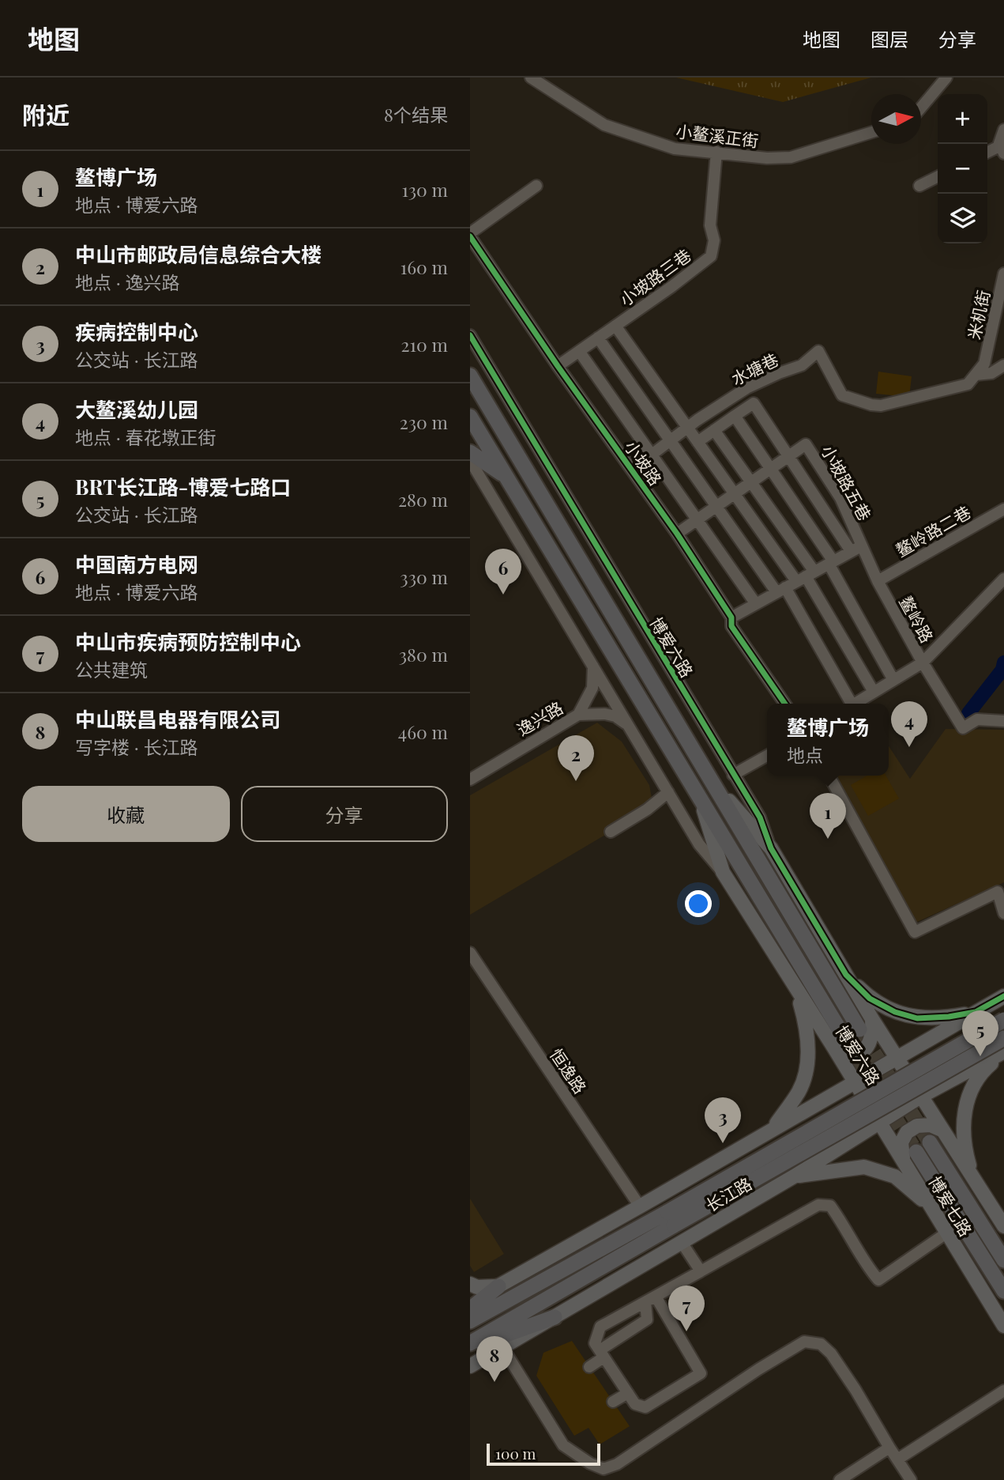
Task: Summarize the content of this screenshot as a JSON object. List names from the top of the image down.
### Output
{
  "streets": {
    "highway": ["博爱六路", "长江路", "博爱七路"],
    "street": [
      "小鳌溪正街",
      "小坡路三巷",
      "米机街",
      "水塘巷",
      "小坡路",
      "小坡路五巷",
      "鳌岭路二巷",
      "鳌岭路",
      "逸兴路",
      "恒逸路"
    ]
  },
  "crossings": [
    ["小鳌溪正街", "小坡路三巷"],
    ["小坡路三巷", "小坡路"],
    ["米机街", "水塘巷"],
    ["水塘巷", "小坡路"],
    ["小坡路", "小坡路五巷"],
    ["小坡路五巷", "鳌岭路"],
    ["鳌岭路二巷", "鳌岭路"],
    ["博爱六路", "逸兴路"],
    ["博爱六路", "长江路"],
    ["博爱六路", "博爱七路"],
    ["恒逸路", "长江路"],
    ["长江路", "博爱七路"]
  ],
  "scale_bar": "100 m",
  "north": "right",
  "page": {
    "header": "地图",
    "nav": ["地图", "图层", "分享"],
    "heading": ["附近", "8个结果"],
    "map_buttons": ["+", "−"],
    "list": [
      {
        "mark": "1",
        "name": "鳌博广场",
        "note": "地点 · 博爱六路",
        "value": "130 m"
      },
      {
        "mark": "2",
        "name": "中山市邮政局信息综合大楼",
        "note": "地点 · 逸兴路",
        "value": "160 m"
      },
      {
        "mark": "3",
        "name": "疾病控制中心",
        "note": "公交站 · 长江路",
        "value": "210 m"
      },
      {
        "mark": "4",
        "name": "大鳌溪幼儿园",
        "note": "地点 · 春花墩正街",
        "value": "230 m"
      },
      {
        "mark": "5",
        "name": "BRT长江路-博爱七路口",
        "note": "公交站 · 长江路",
        "value": "280 m"
      },
      {
        "mark": "6",
        "name": "中国南方电网",
        "note": "地点 · 博爱六路",
        "value": "330 m"
      },
      {
        "mark": "7",
        "name": "中山市疾病预防控制中心",
        "note": "公共建筑",
        "value": "380 m"
      },
      {
        "mark": "8",
        "name": "中山联昌电器有限公司",
        "note": "写字楼 · 长江路",
        "value": "460 m"
      }
    ],
    "pins": [
      "6",
      "4",
      "2",
      "1",
      "5",
      "3",
      "7",
      "8"
    ],
    "popup": ["鳌博广场", "地点"],
    "buttons": ["收藏", "分享"],
    "scale": "100 m"
  }
}
